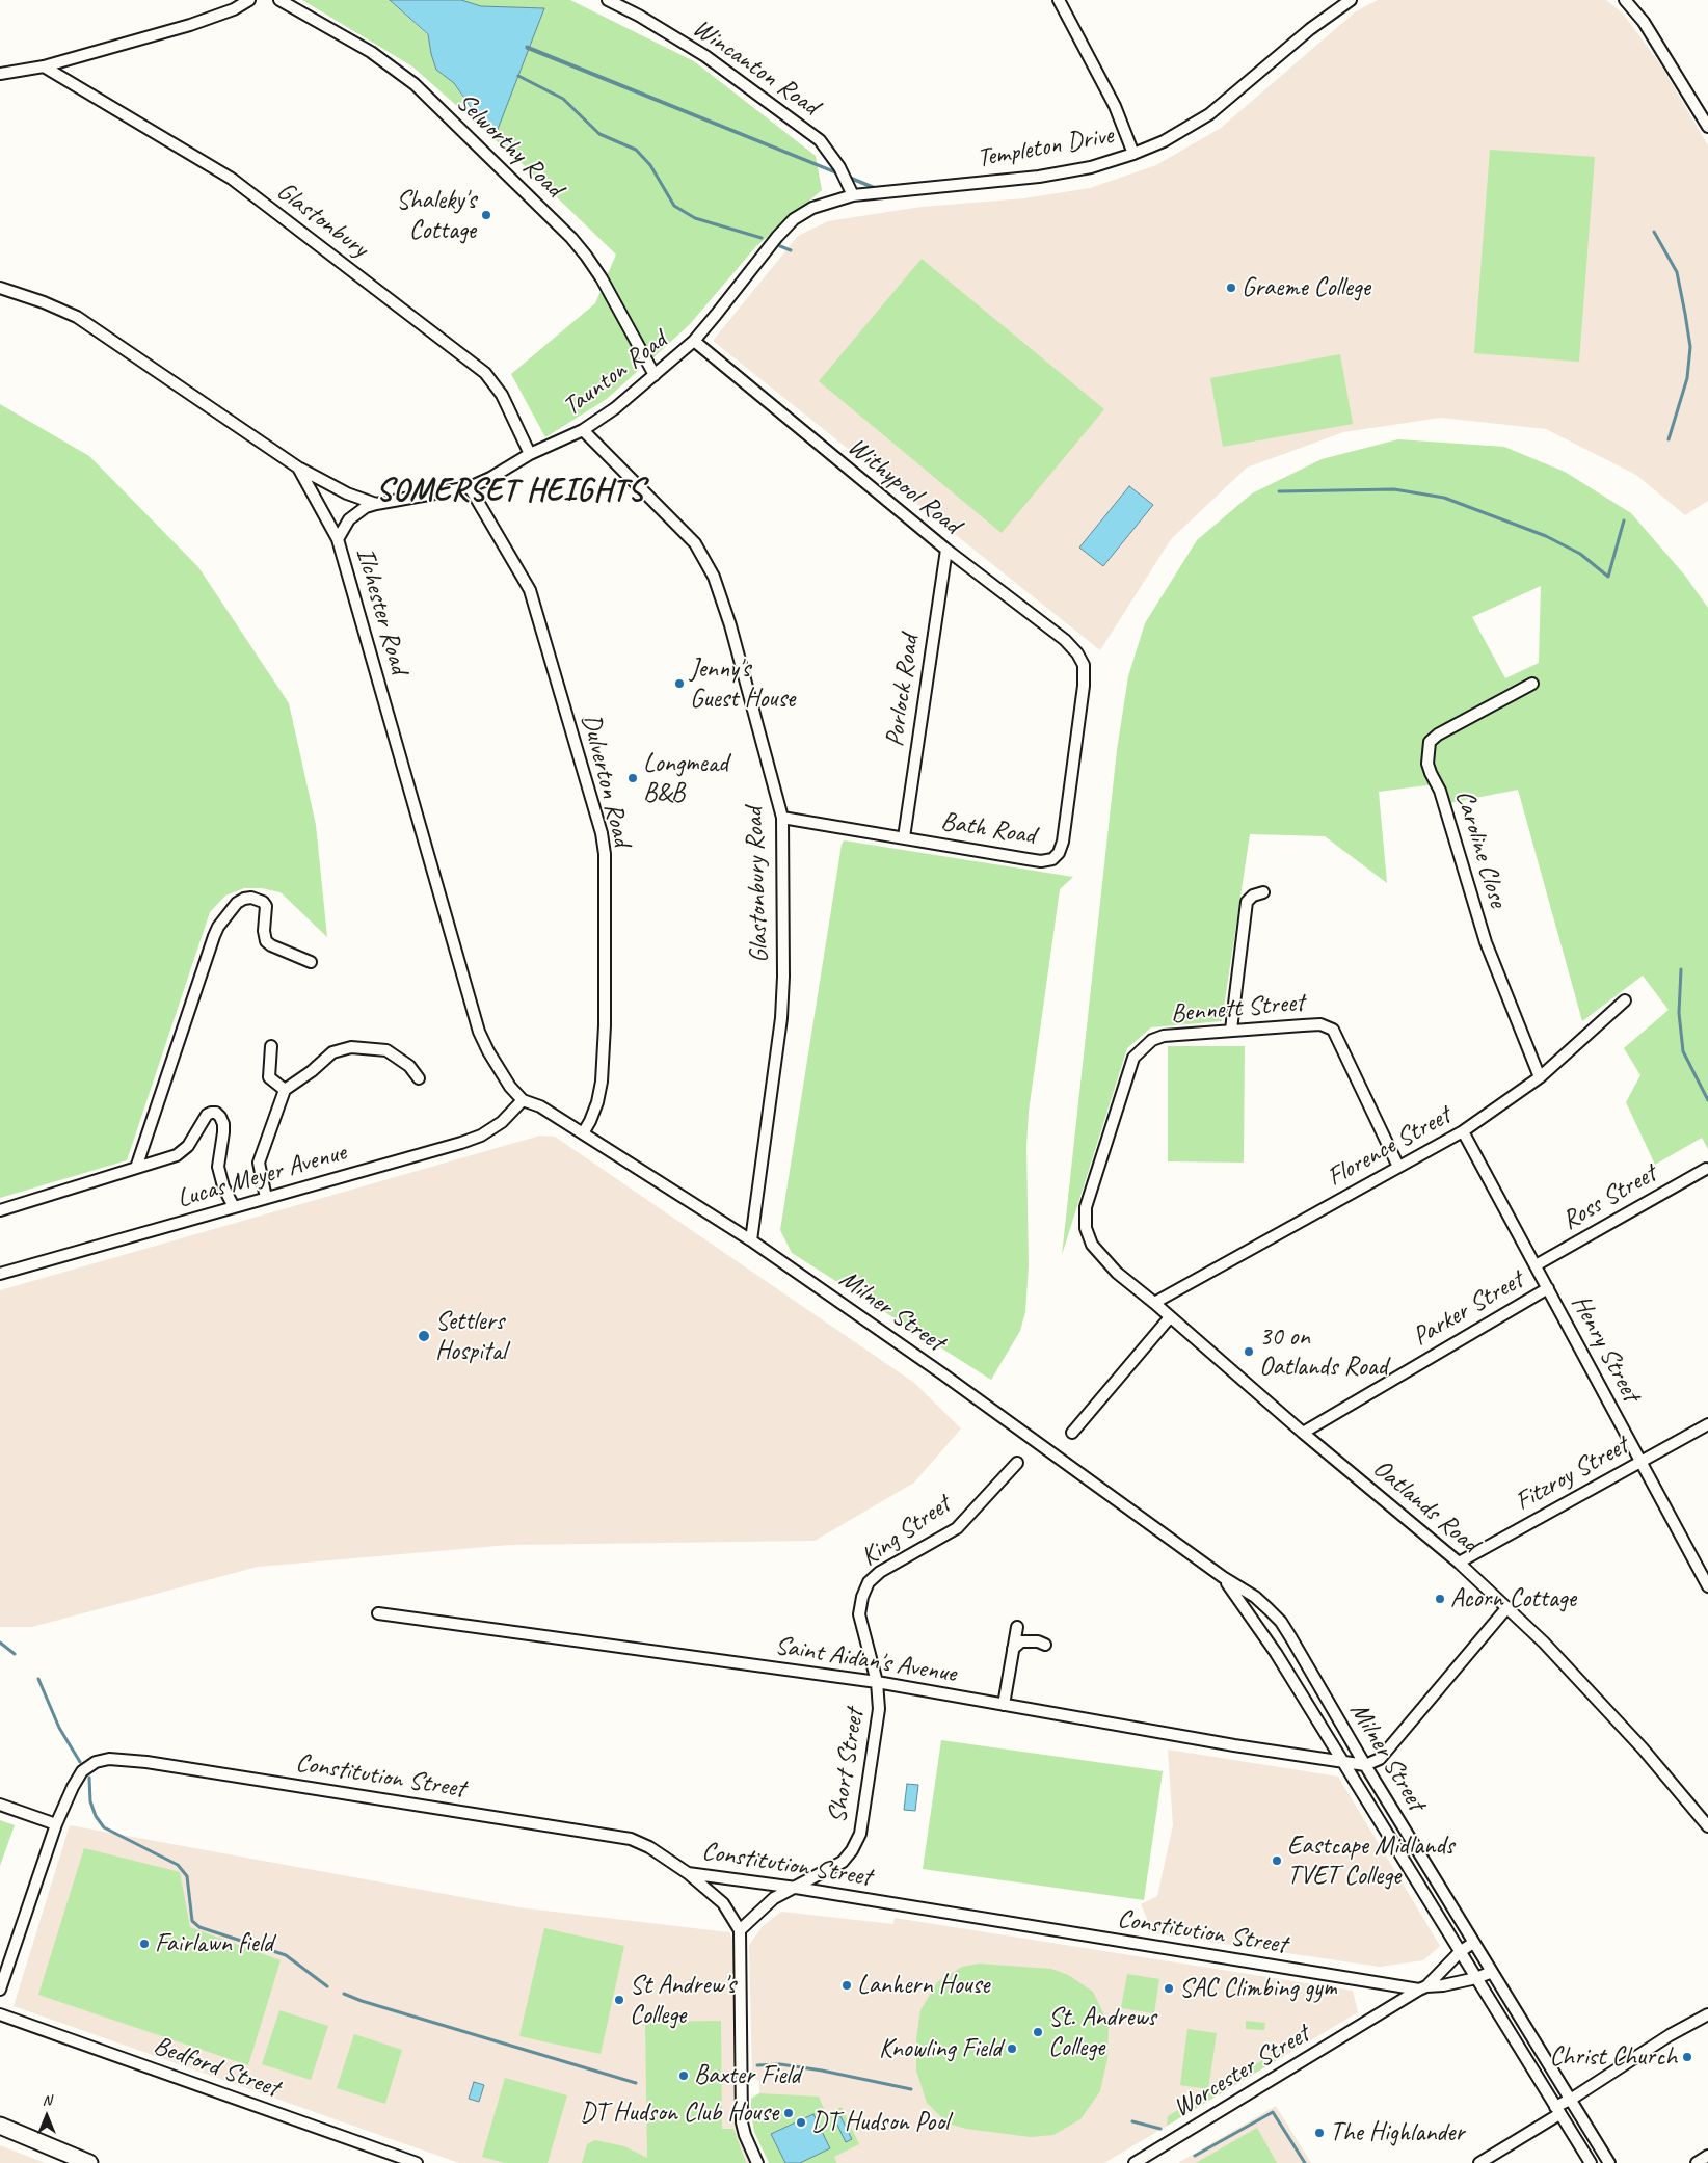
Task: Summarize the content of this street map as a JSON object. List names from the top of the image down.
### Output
{
  "streets": {
    "street": [
      "Wincanton Road",
      "Selworthy Road",
      "Templeton Drive",
      "Glastonbury",
      "Taunton Road",
      "Withypool Road",
      "Ilchester Road",
      "Porlock Road",
      "Dulverton Road",
      "Bath Road",
      "Caroline Close",
      "Glastonbury Road",
      "Bennett Street",
      "Florence Street",
      "Lucas Meyer Avenue",
      "Ross Street",
      "Parker Street",
      "Milner Street",
      "Henry Street",
      "Fitzroy Street",
      "Oatlands Road",
      "King Street",
      "Saint Aidan's Avenue",
      "Short Street",
      "Constitution Street",
      "Bedford Street",
      "Worcester Street"
    ]
  },
  "crossings": [
    ["Wincanton Road", "Templeton Drive"],
    ["Wincanton Road", "Taunton Road"],
    ["Selworthy Road", "Taunton Road"],
    ["Templeton Drive", "Taunton Road"],
    ["Glastonbury", "Taunton Road"],
    ["Taunton Road", "Withypool Road"],
    ["Taunton Road", "Ilchester Road"],
    ["Taunton Road", "Dulverton Road"],
    ["Taunton Road", "Glastonbury Road"],
    ["Withypool Road", "Porlock Road"],
    ["Withypool Road", "Bath Road"],
    ["Ilchester Road", "Lucas Meyer Avenue"],
    ["Ilchester Road", "Milner Street"],
    ["Porlock Road", "Bath Road"],
    ["Dulverton Road", "Milner Street"],
    ["Bath Road", "Glastonbury Road"],
    ["Caroline Close", "Florence Street"],
    ["Glastonbury Road", "Milner Street"],
    ["Bennett Street", "Florence Street"],
    ["Bennett Street", "Oatlands Road"],
    ["Florence Street", "Henry Street"],
    ["Florence Street", "Oatlands Road"],
    ["Lucas Meyer Avenue", "Milner Street"],
    ["Ross Street", "Henry Street"],
    ["Parker Street", "Henry Street"],
    ["Parker Street", "Oatlands Road"],
    ["Milner Street", "Saint Aidan's Avenue"],
    ["Milner Street", "Worcester Street"],
    ["Henry Street", "Fitzroy Street"],
    ["Fitzroy Street", "Oatlands Road"],
    ["King Street", "Saint Aidan's Avenue"],
    ["King Street", "Short Street"],
    ["Saint Aidan's Avenue", "Short Street"],
    ["Short Street", "Constitution Street"],
    ["Constitution Street", "Worcester Street"]
  ],
  "districts": ["SOMERSET HEIGHTS"],
  "places": [
    "Shaleky's Cottage",
    "Graeme College",
    "Jenny's Guest House",
    "Longmead B&B",
    "Settlers Hospital",
    "30 on Oatlands Road",
    "Acorn Cottage",
    "Eastcape Midlands TVET College",
    "Fairlawn field",
    "Lanhern House",
    "SAC Climbing gym",
    "St Andrew's College",
    "St. Andrews College",
    "Knowling Field",
    "Christ Church",
    "Baxter Field",
    "DT Hudson Club House",
    "DT Hudson Pool",
    "The Highlander"
  ],
  "north": "top"
}
